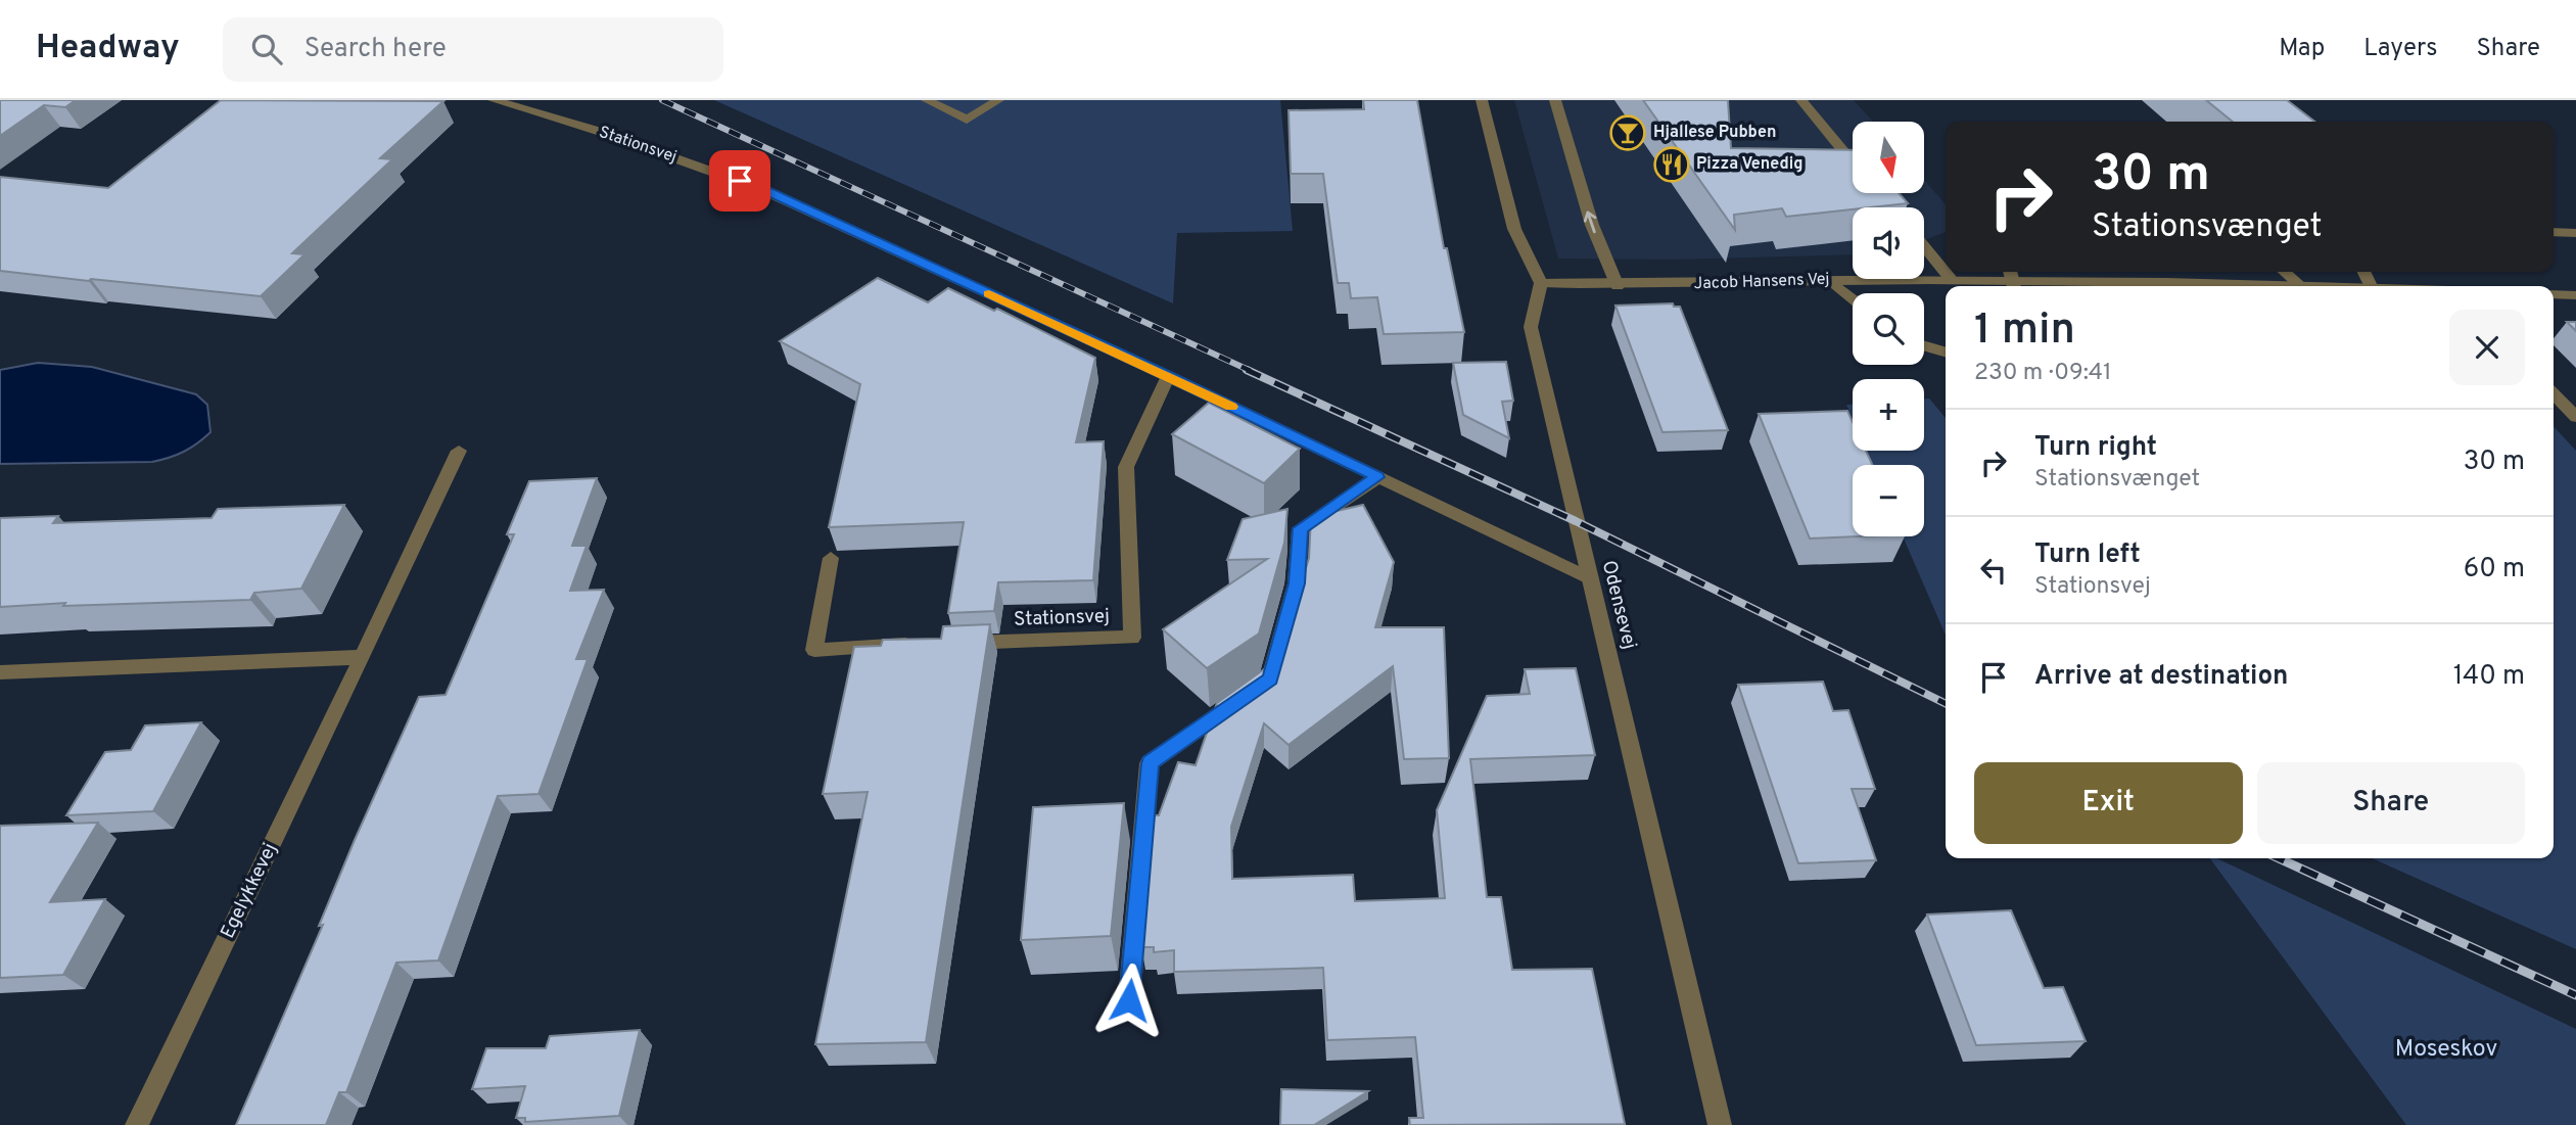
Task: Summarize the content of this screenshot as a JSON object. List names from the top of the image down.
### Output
{
  "streets": {
    "street": [
      "Stationsvej",
      "Jacob Hansens Vej",
      "Odensevej",
      "Egelykkevej"
    ]
  },
  "crossings": [
    ["Stationsvej", "Odensevej"],
    ["Jacob Hansens Vej", "Odensevej"]
  ],
  "parks": ["Moseskov"],
  "places": {
    "bar": ["Hjallese Pubben"],
    "restaurant": ["Pizza Venedig"]
  },
  "north": "bottom",
  "page": {
    "header": "Headway",
    "search": "Search here",
    "nav": ["Map", "Layers", "Share"],
    "map_buttons": ["+", "−"],
    "turn": ["30 m", "Stationsvænget"],
    "heading": ["1 min", "230 m · 09:41"],
    "list": [
      {
        "name": "Turn right",
        "note": "Stationsvænget",
        "value": "30 m"
      },
      {
        "name": "Turn left",
        "note": "Stationsvej",
        "value": "60 m"
      },
      {
        "name": "Arrive at destination",
        "value": "140 m"
      }
    ],
    "buttons": ["Exit", "Share"]
  }
}
